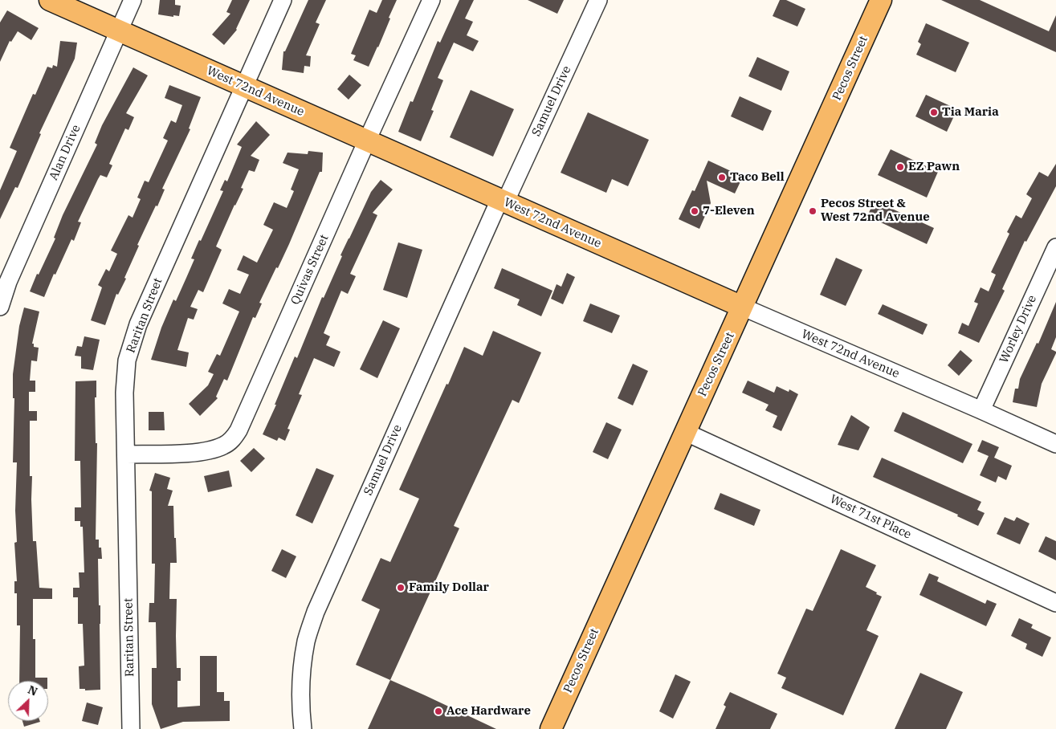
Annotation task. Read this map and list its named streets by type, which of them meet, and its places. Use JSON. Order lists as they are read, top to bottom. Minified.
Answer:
{"streets":{"main road":["Pecos Street","West 72nd Avenue"],"street":["Samuel Drive","Alan Drive","Quivas Street","Raritan Street","Worley Drive","West 71st Place"]},"crossings":[["Pecos Street","West 72nd Avenue"],["Pecos Street","West 71st Place"],["West 72nd Avenue","Samuel Drive"],["West 72nd Avenue","Alan Drive"],["West 72nd Avenue","Quivas Street"],["West 72nd Avenue","Raritan Street"],["West 72nd Avenue","Worley Drive"],["Quivas Street","Raritan Street"]],"places":["Tia Maria","EZ Pawn","Taco Bell","7-Eleven","Pecos Street & West 72nd Avenue","Family Dollar","Ace Hardware"],"north":"top right"}
